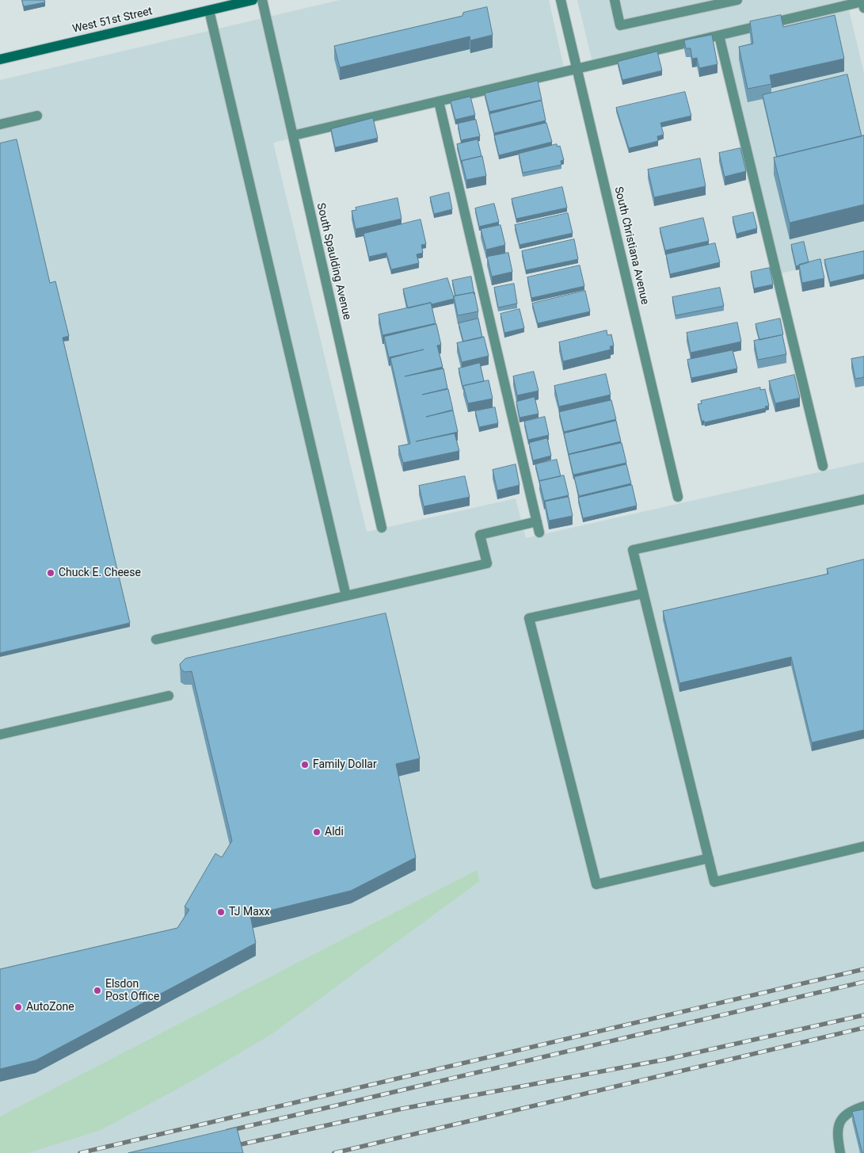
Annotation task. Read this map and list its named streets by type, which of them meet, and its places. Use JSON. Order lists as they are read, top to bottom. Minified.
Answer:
{"streets":{"street":["West 51st Street","South Christiana Avenue","South Spaulding Avenue"]},"places":["Chuck E. Cheese","Family Dollar","Aldi","TJ Maxx","Elsdon Post Office","AutoZone"]}
